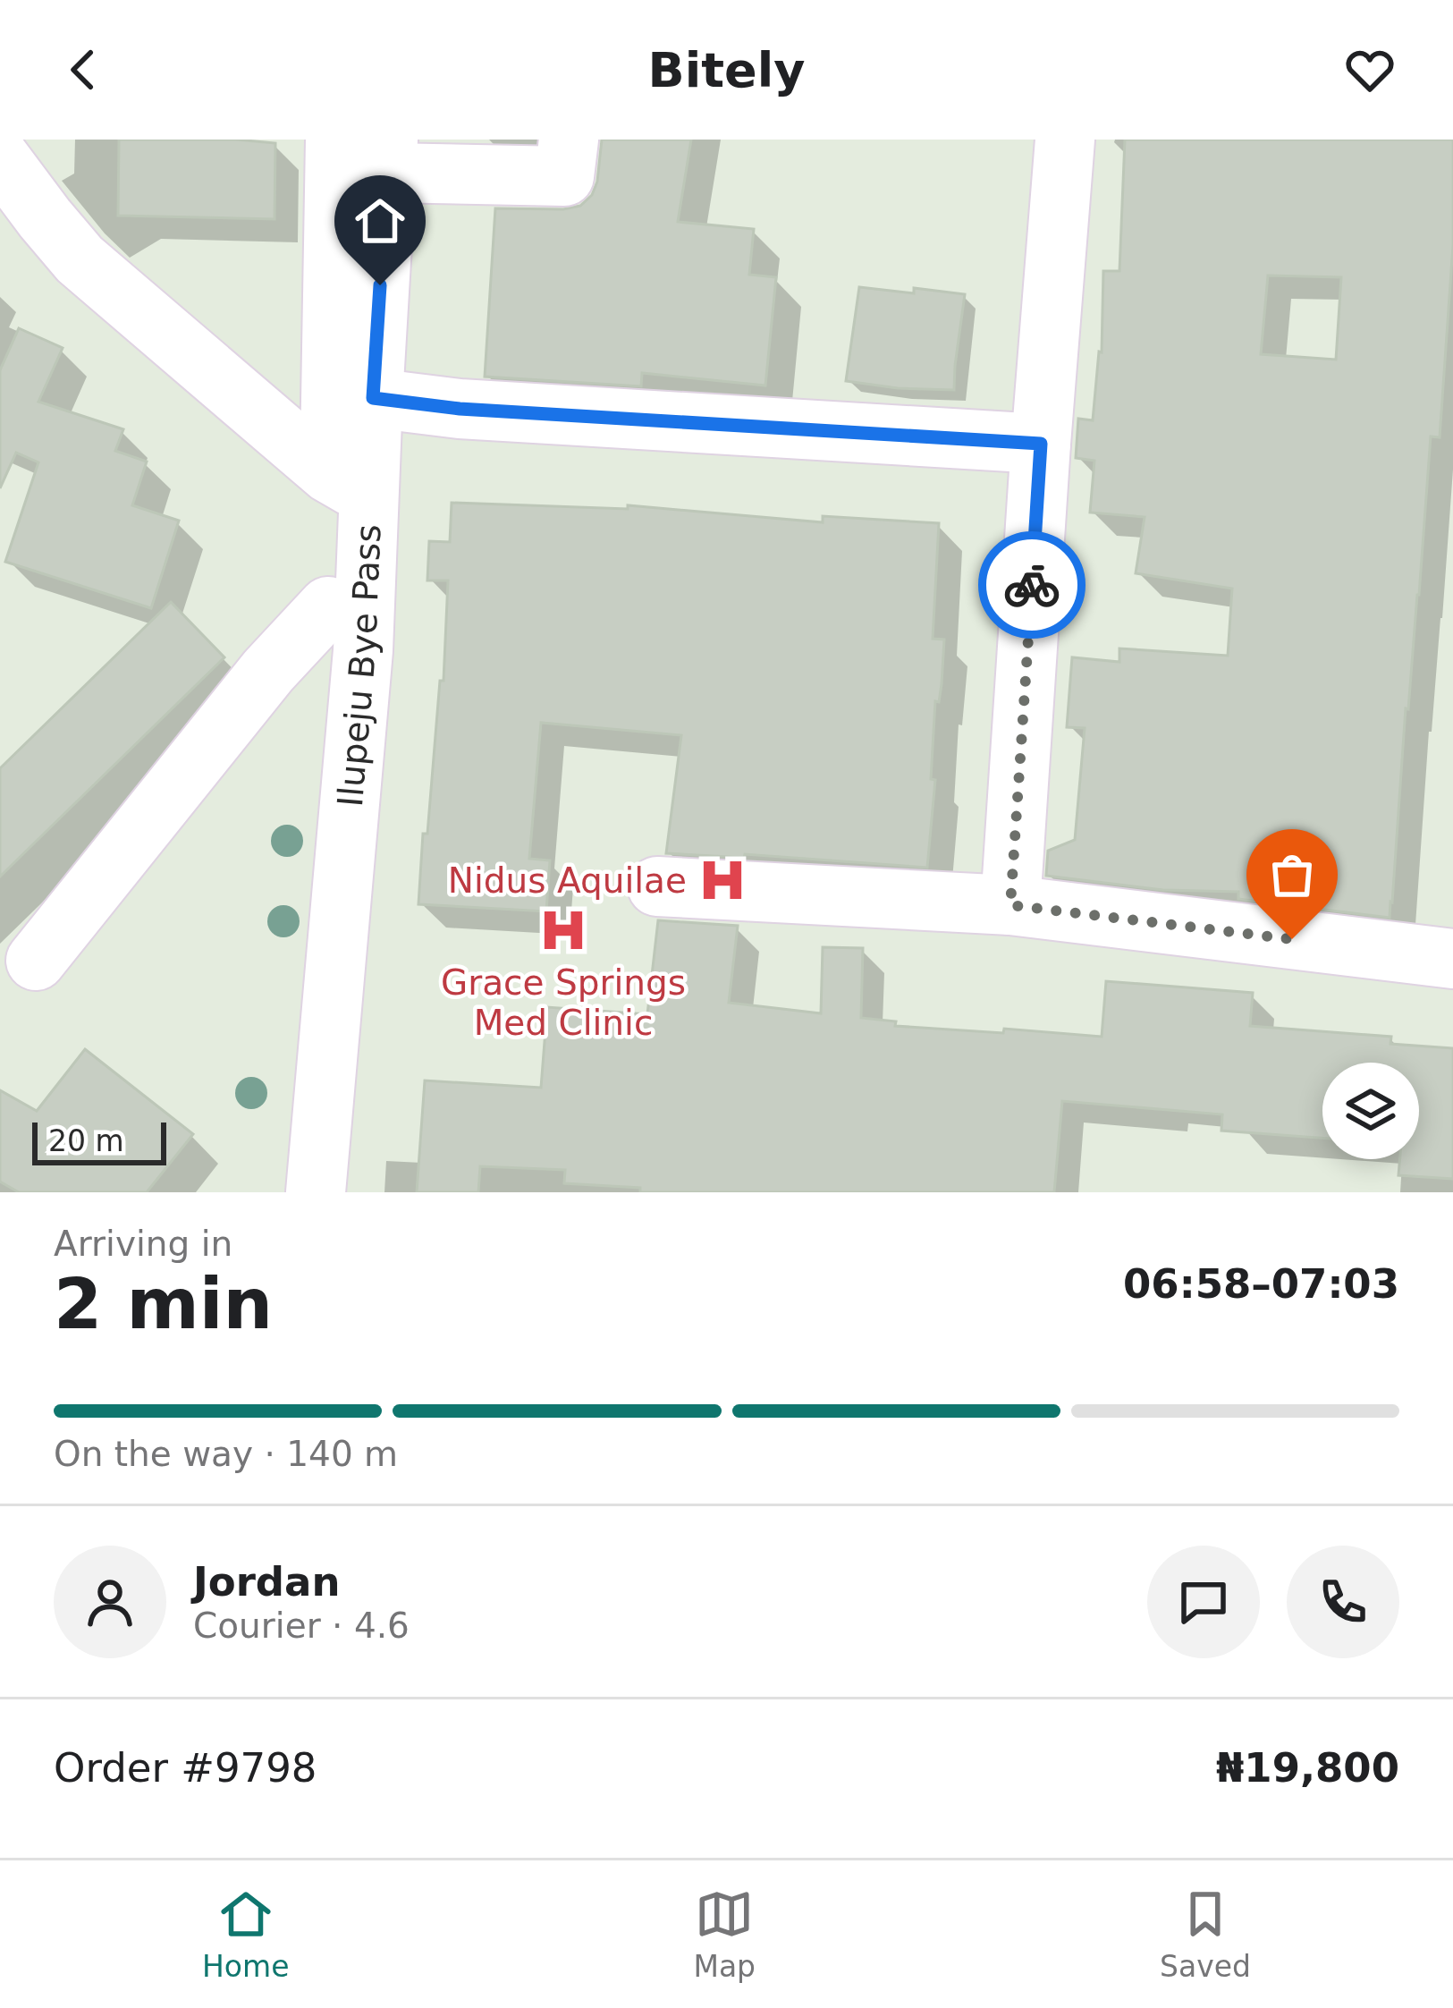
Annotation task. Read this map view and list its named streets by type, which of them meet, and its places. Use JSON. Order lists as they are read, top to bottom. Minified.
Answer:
{"streets":{"street":["Ilupeju Bye Pass"]},"places":{"hospital":["Nidus Aquilae","Grace Springs Med Clinic"]},"scale_bar":"20 m","page":{"header":"Bitely","scale":"20 m","heading":["2 min","Arriving in","06:58–07:03"],"panel":["Jordan","Courier · 4.6","Order #9798","₦19,800"],"bar":"On the way · 140 m","tabs":["Home","Map","Saved"]}}
